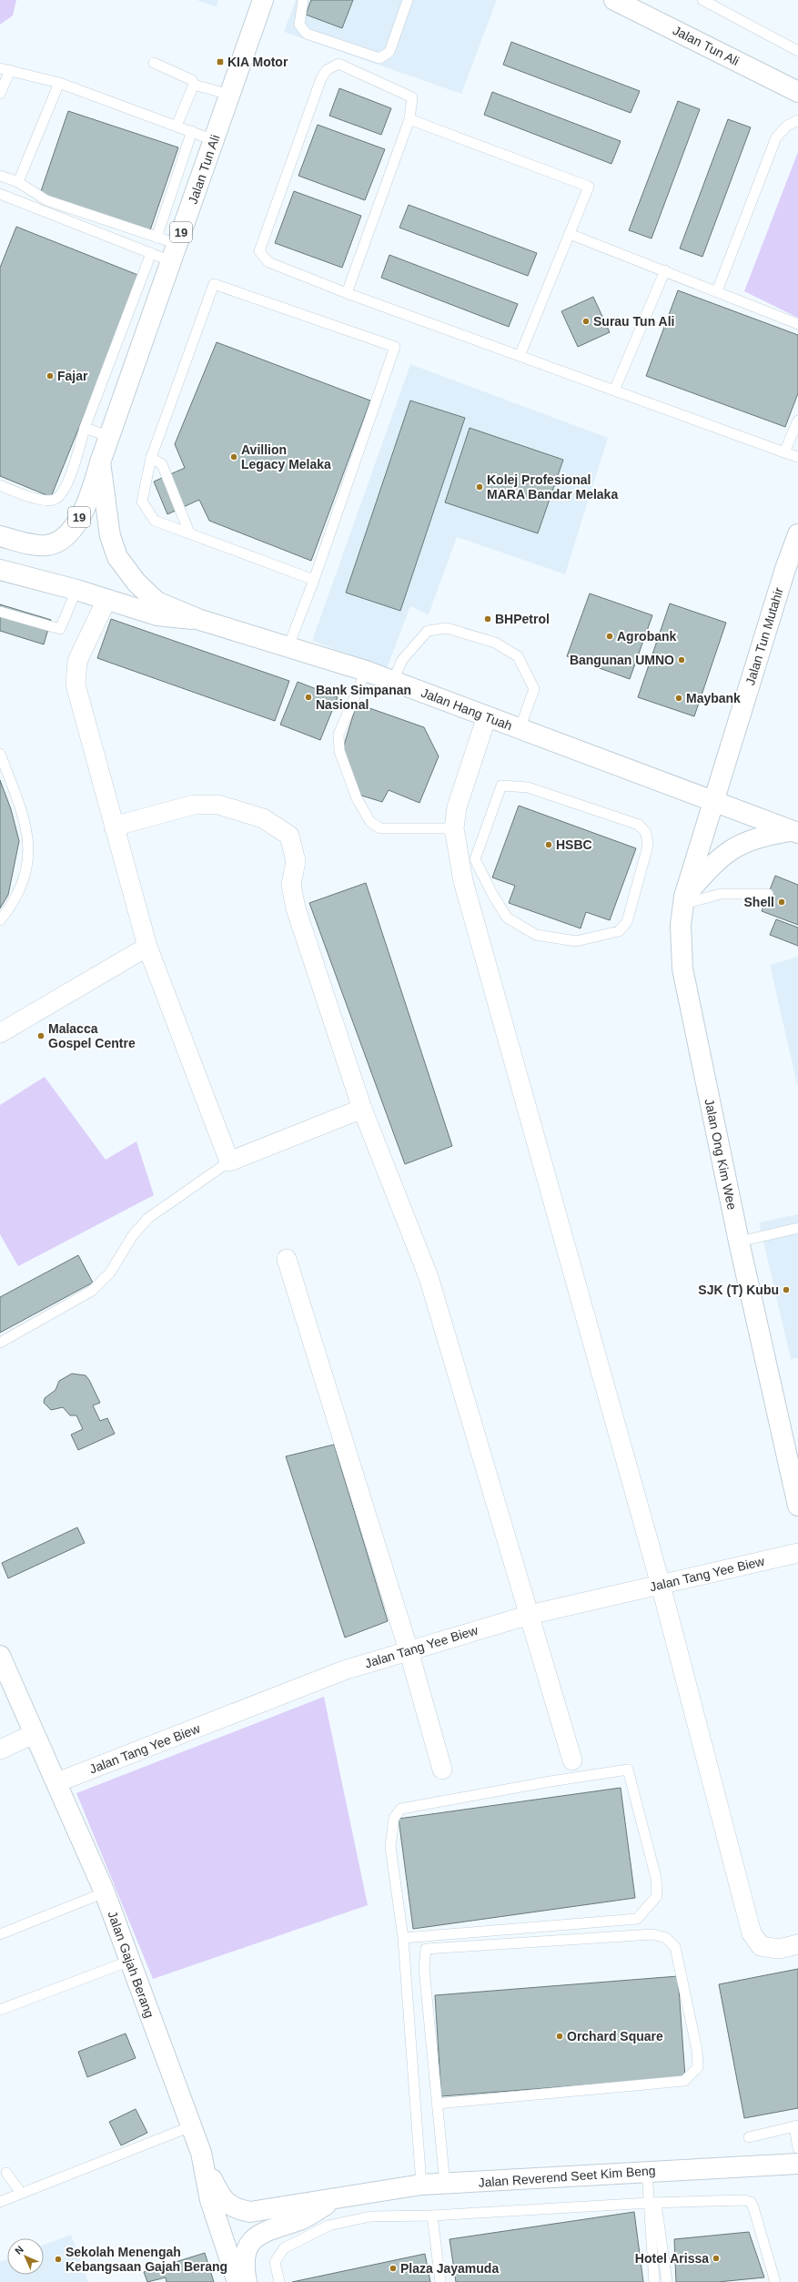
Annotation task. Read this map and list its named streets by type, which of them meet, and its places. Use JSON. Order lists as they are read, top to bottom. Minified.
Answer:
{"streets":{"main road":["Jalan Tun Ali","19","Jalan Tun Mutahir","Jalan Hang Tuah","Jalan Ong Kim Wee","Jalan Gajah Berang","Jalan Reverend Seet Kim Beng"],"street":["Jalan Tang Yee Biew"]},"crossings":[["Jalan Tun Ali","19"],["Jalan Tun Ali","Jalan Hang Tuah"],["19","Jalan Hang Tuah"],["Jalan Tun Mutahir","Jalan Hang Tuah"],["Jalan Tun Mutahir","Jalan Ong Kim Wee"],["Jalan Hang Tuah","Jalan Ong Kim Wee"],["Jalan Tang Yee Biew","Jalan Gajah Berang"],["Jalan Gajah Berang","Jalan Reverend Seet Kim Beng"]],"places":{"transit":["KIA Motor"],"other":["Surau Tun Ali","Fajar","Avillion Legacy Melaka","Kolej Profesional MARA Bandar Melaka","BHPetrol","Agrobank","Bangunan UMNO","Bank Simpanan Nasional","Maybank","HSBC","Shell","Malacca Gospel Centre","SJK (T) Kubu","Orchard Square","Hotel Arissa","Sekolah Menengah Kebangsaan Gajah Berang","Plaza Jayamuda"]},"north":"top left"}
